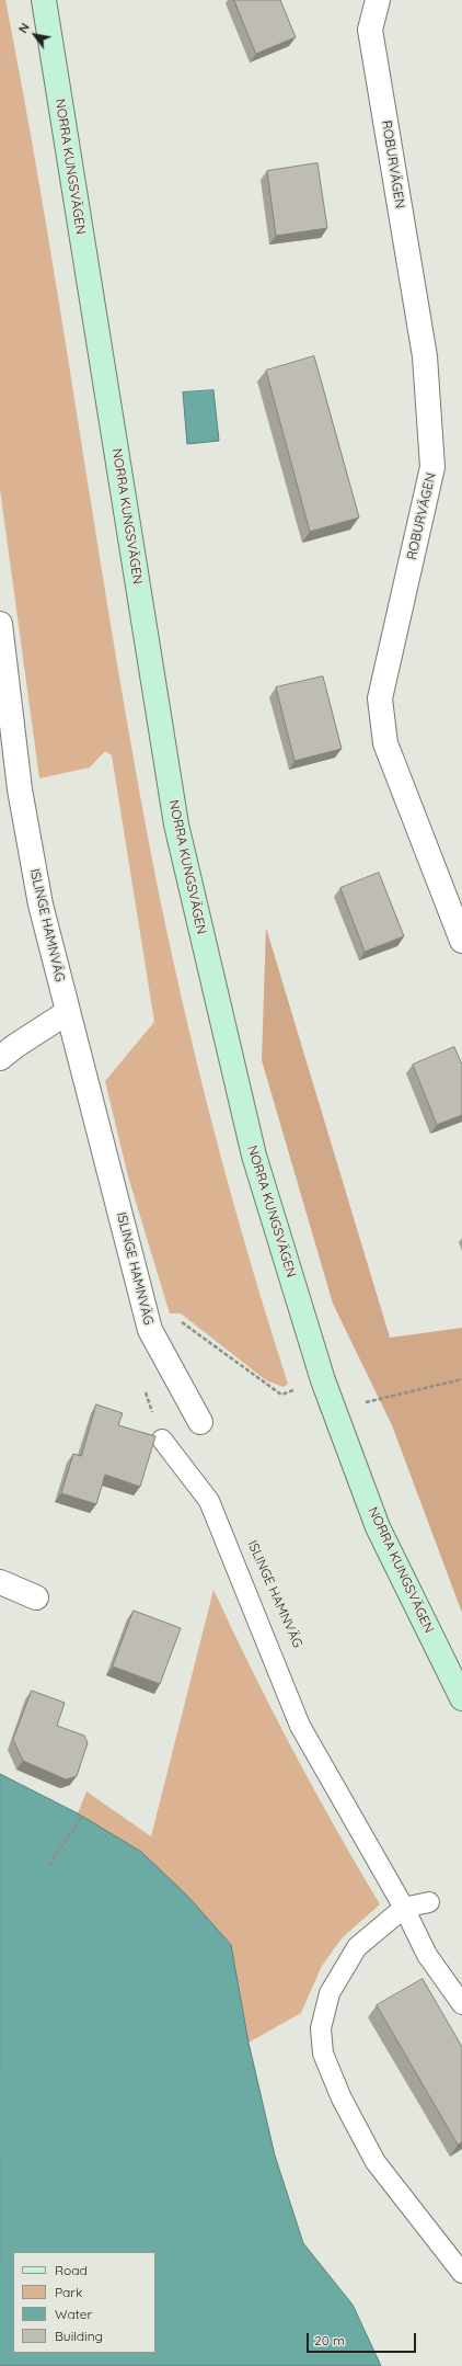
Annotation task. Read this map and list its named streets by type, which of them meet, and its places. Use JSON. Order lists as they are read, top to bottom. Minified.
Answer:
{"streets":{"main road":["NORRA KUNGSVÄGEN"],"street":["ROBURVÄGEN","ISLINGE HAMNVÄG"]},"legend":["Road","Park","Water","Building"],"scale_bar":"20 m","north":"top left"}
